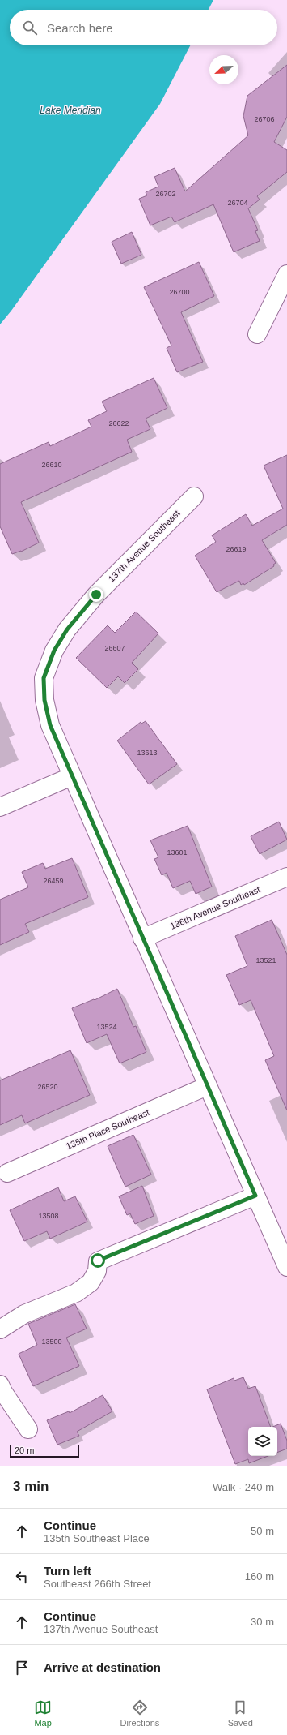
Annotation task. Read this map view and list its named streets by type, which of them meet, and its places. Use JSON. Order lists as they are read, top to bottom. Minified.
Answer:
{"streets":{"street":["137th Avenue Southeast","136th Avenue Southeast","135th Place Southeast"]},"water":["Lake Meridian"],"house_numbers":["26706","26702","26704","26700","26622","26610","26619","26607","13613","13601","26459","13521","13524","26520","13508","13500"],"scale_bar":"20 m","north":"bottom left","page":{"search":"Search here","scale":"20 m","heading":["3 min","Walk · 240 m"],"list":[["Continue","135th Southeast Place","50 m"],["Turn left","Southeast 266th Street","160 m"],["Continue","137th Avenue Southeast","30 m"],"Arrive at destination"],"nav":["Map","Directions","Saved"]}}
